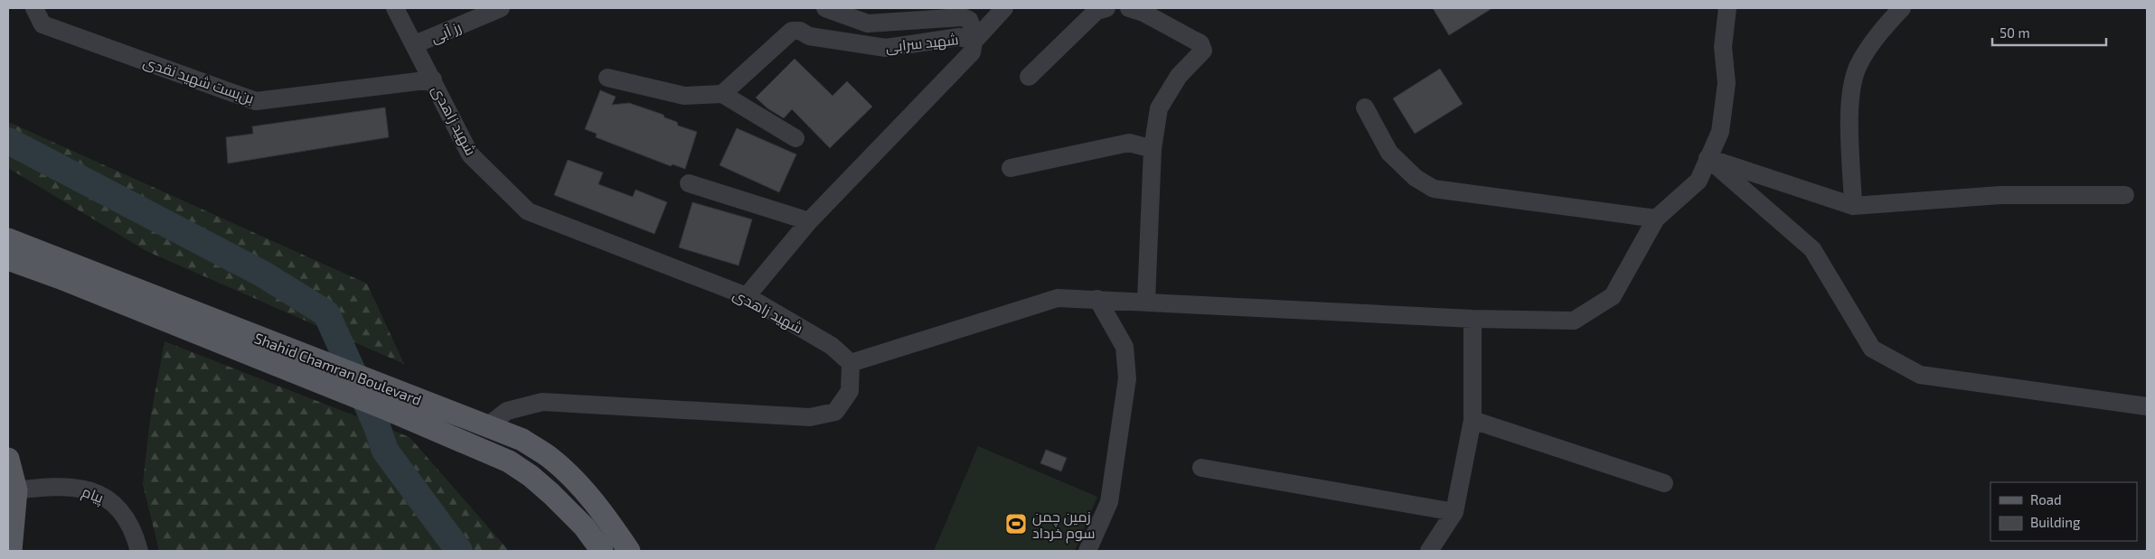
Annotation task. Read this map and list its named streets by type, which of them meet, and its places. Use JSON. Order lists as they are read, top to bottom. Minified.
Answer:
{"streets":{"main road":["Shahid Chamran Boulevard"],"street":["رز آبی","شهید سرابی","بن‌بست شهید نقدی","شهید زاهدی","پیام"]},"crossings":[["رز آبی","شهید زاهدی"],["شهید سرابی","شهید زاهدی"],["بن‌بست شهید نقدی","شهید زاهدی"]],"places":{"sports":["زمین چمن سوم خرداد"]},"legend":["Road","Building"],"scale_bar":"50 m"}
